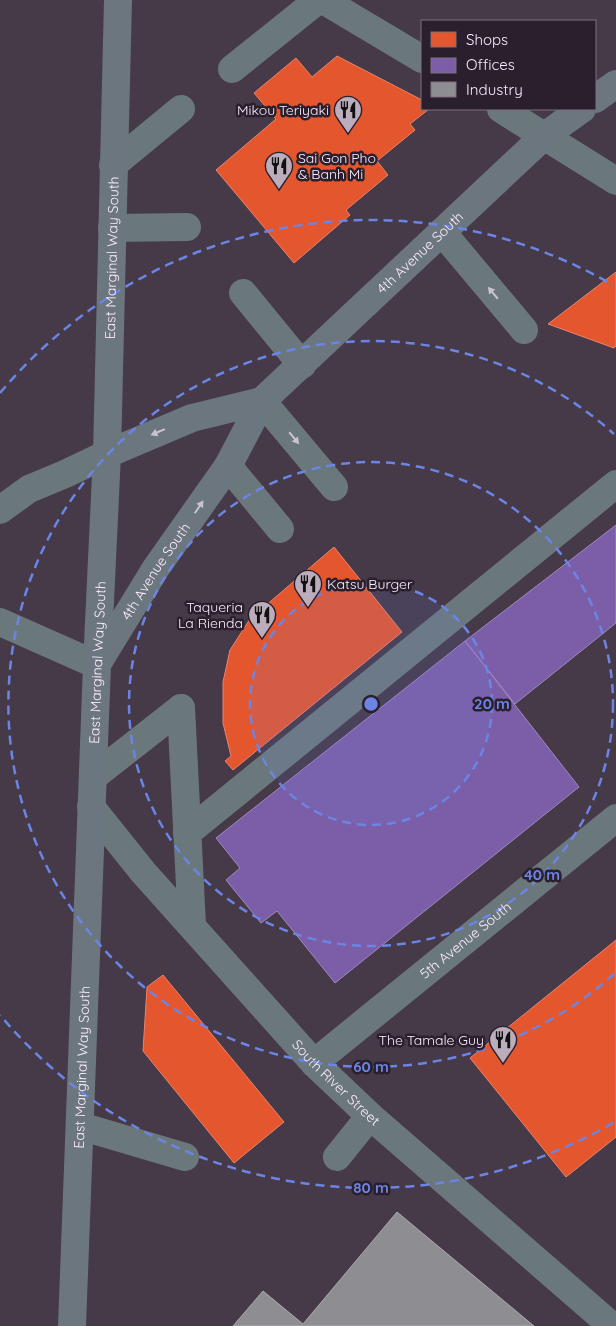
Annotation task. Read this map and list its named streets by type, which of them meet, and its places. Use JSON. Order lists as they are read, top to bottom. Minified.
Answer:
{"streets":{"main road":["4th Avenue South","East Marginal Way South"],"street":["5th Avenue South","South River Street"]},"crossings":[["4th Avenue South","East Marginal Way South"],["East Marginal Way South","South River Street"],["5th Avenue South","South River Street"]],"places":{"restaurant":["Mikou Teriyaki","Sai Gon Pho & Banh Mi","Katsu Burger","Taqueria La Rienda","The Tamale Guy"]},"legend":["Shops","Offices","Industry"],"rings":["20 m","40 m","60 m","80 m"]}
